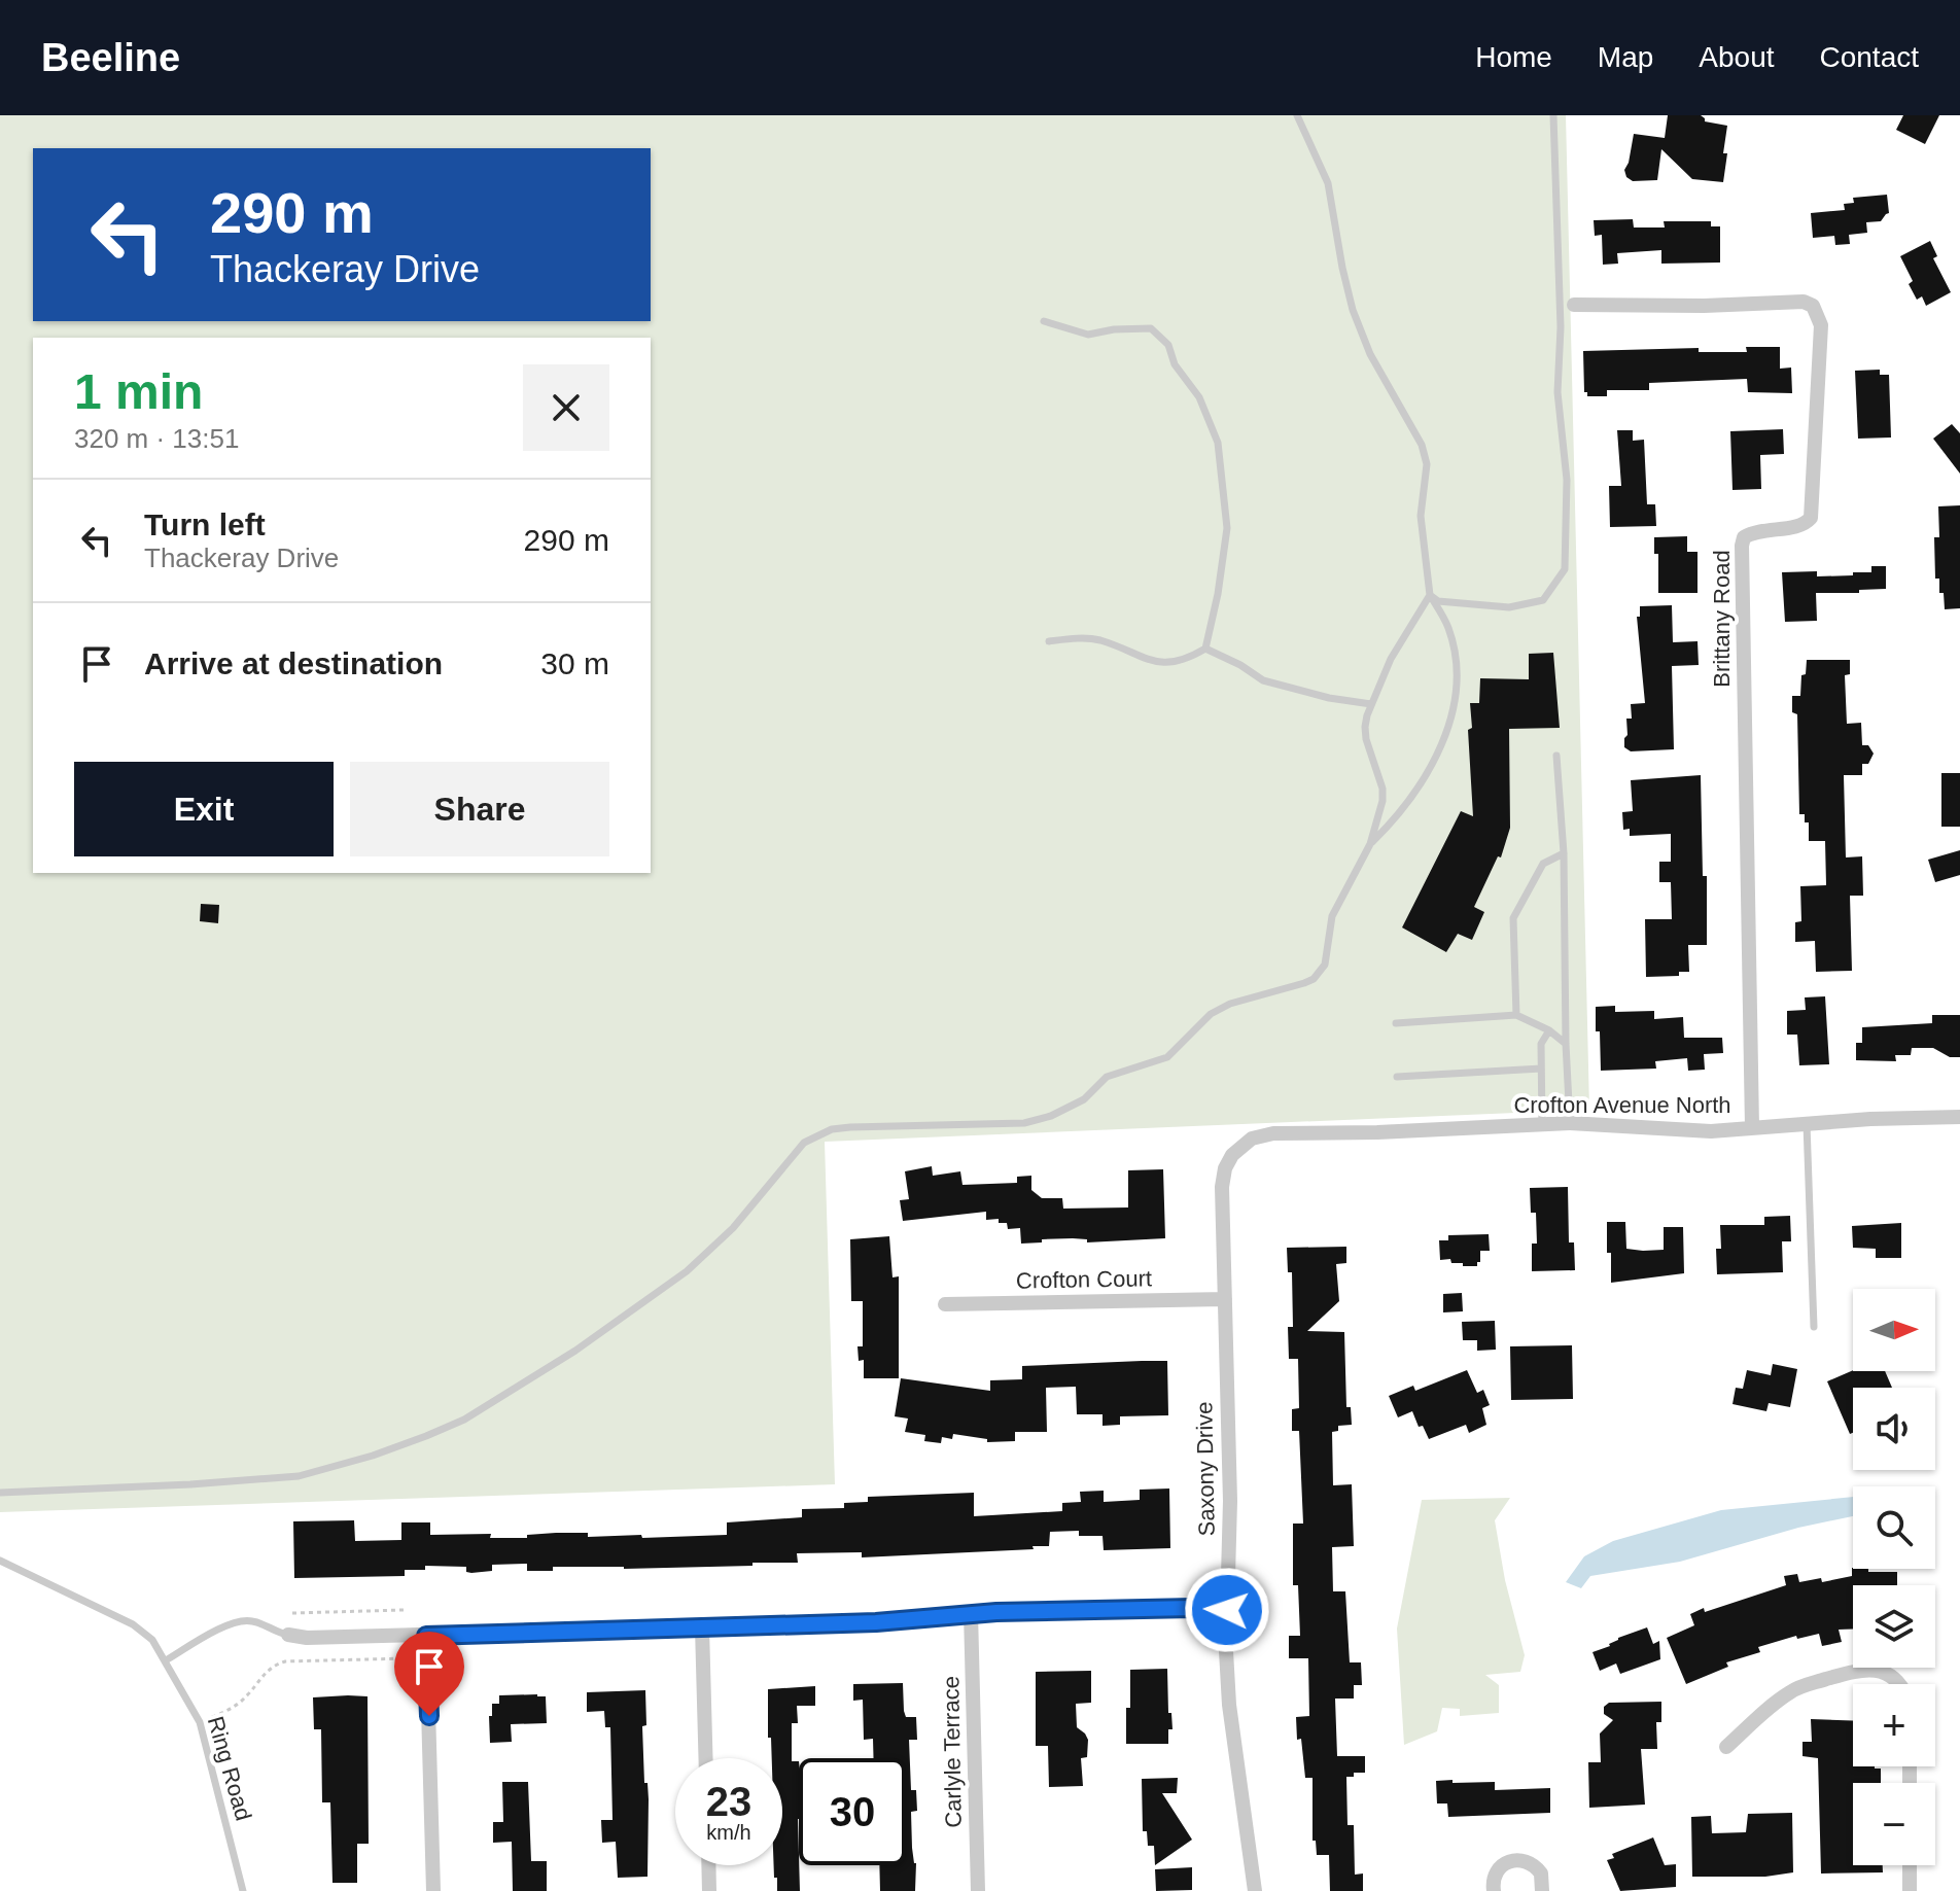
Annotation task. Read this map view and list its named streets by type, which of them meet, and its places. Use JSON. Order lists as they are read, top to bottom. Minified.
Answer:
{"streets":{"street":["Brittany Road","Crofton Avenue North","Crofton Court","Saxony Drive","Carlyle Terrace"],"lane":["Ring Road"]},"crossings":[["Brittany Road","Crofton Avenue North"],["Crofton Avenue North","Saxony Drive"],["Crofton Court","Saxony Drive"]],"north":"right","page":{"header":"Beeline","nav":["Home","Map","About","Contact"],"turn":["290 m","Thackeray Drive"],"heading":["1 min","320 m · 13:51"],"list":[{"name":"Turn left","note":"Thackeray Drive","value":"290 m"},{"name":"Arrive at destination","value":"30 m"}],"buttons":["Exit","Share"],"map_buttons":["+","−"],"speed":"23 km/h","limit":"30"}}
